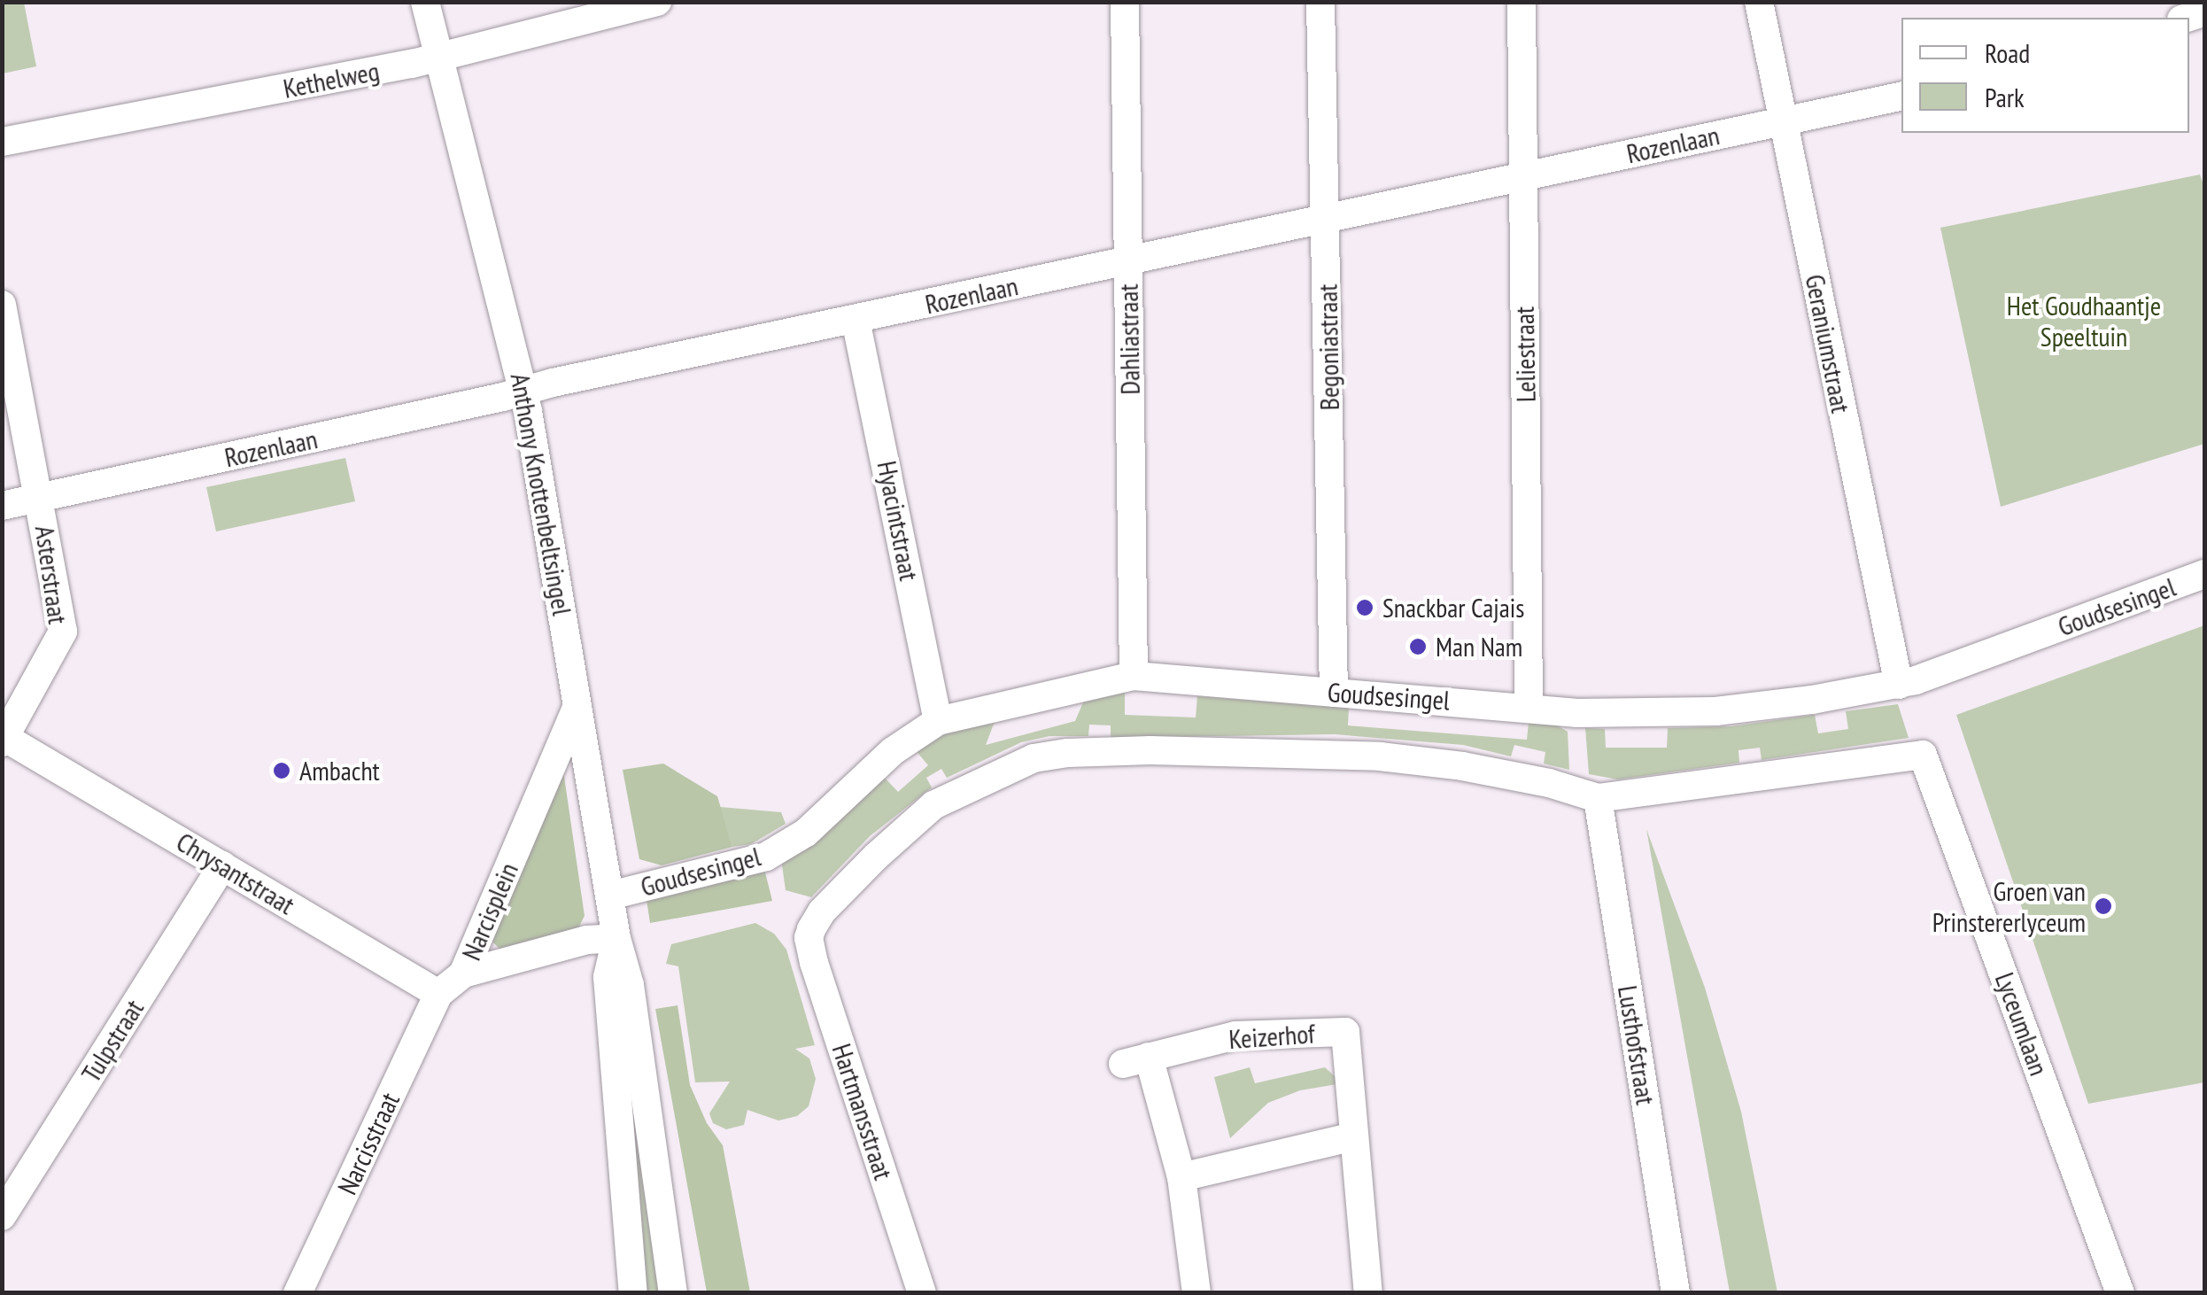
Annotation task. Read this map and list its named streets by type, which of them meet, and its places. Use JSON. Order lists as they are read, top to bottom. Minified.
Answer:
{"streets":{"street":["Kethelweg","Rozenlaan","Dahliastraat","Geraniumstraat","Begoniastraat","Leliestraat","Anthony Knottenbeltsingel","Hyacintstraat","Asterstraat","Goudsesingel","Chrysantstraat","Narcisplein","Lyceumlaan","Keizerhof","Tulpstraat","Lusthofstraat","Hartmansstraat","Narcisstraat"]},"crossings":[["Kethelweg","Anthony Knottenbeltsingel"],["Rozenlaan","Dahliastraat"],["Rozenlaan","Geraniumstraat"],["Rozenlaan","Begoniastraat"],["Rozenlaan","Leliestraat"],["Rozenlaan","Anthony Knottenbeltsingel"],["Rozenlaan","Hyacintstraat"],["Rozenlaan","Asterstraat"],["Dahliastraat","Goudsesingel"],["Geraniumstraat","Goudsesingel"],["Begoniastraat","Goudsesingel"],["Leliestraat","Goudsesingel"],["Anthony Knottenbeltsingel","Goudsesingel"],["Anthony Knottenbeltsingel","Narcisplein"],["Hyacintstraat","Goudsesingel"],["Asterstraat","Chrysantstraat"],["Chrysantstraat","Tulpstraat"],["Chrysantstraat","Narcisstraat"],["Lyceumlaan","Lusthofstraat"],["Lyceumlaan","Hartmansstraat"],["Lusthofstraat","Hartmansstraat"]],"parks":["Het Goudhaantje Speeltuin"],"places":["Snackbar Cajais","Man Nam","Ambacht","Groen van Prinstererlyceum"],"legend":["Road","Park"]}
